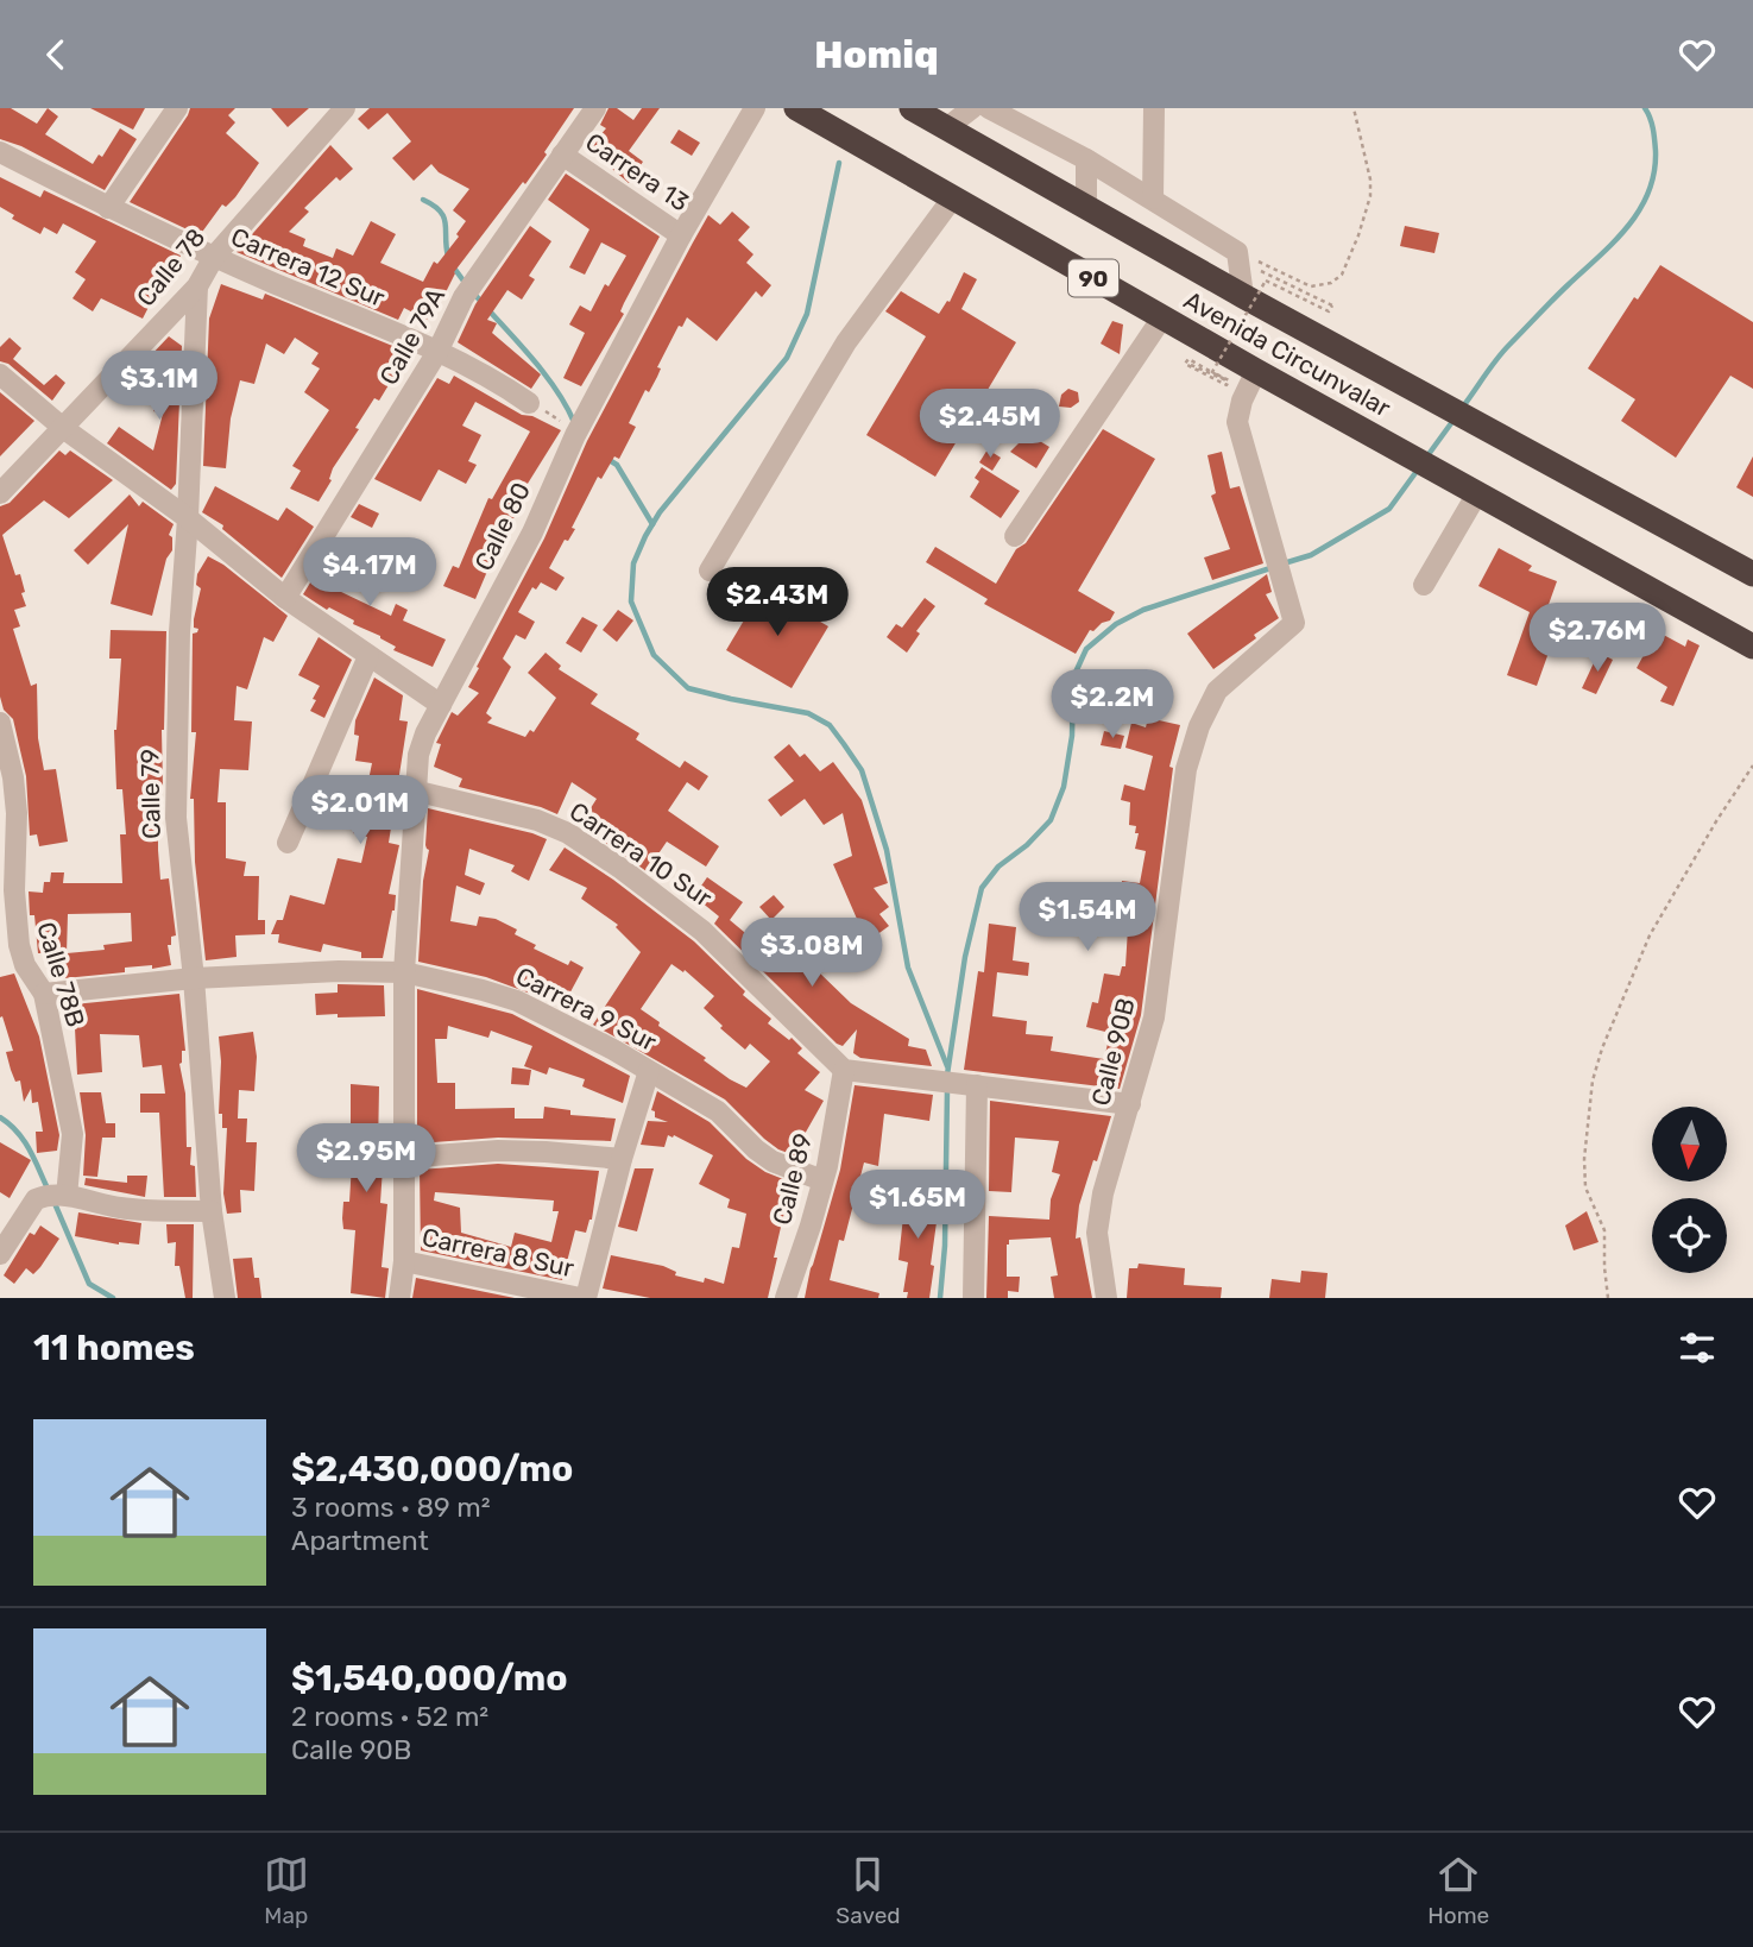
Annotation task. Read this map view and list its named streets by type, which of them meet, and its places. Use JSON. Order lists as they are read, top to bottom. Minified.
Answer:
{"streets":{"highway":["90","Avenida Circunvalar"],"street":["Carrera 13","Calle 78","Carrera 12 Sur","Calle 79A","Calle 80","Calle 79","Carrera 10 Sur","Calle 78B","Carrera 9 Sur","Calle 90B","Calle 89","Carrera 8 Sur"]},"crossings":[["Carrera 13","Calle 79A"],["Carrera 13","Calle 80"],["Calle 78","Carrera 12 Sur"],["Calle 78","Calle 79"],["Carrera 12 Sur","Calle 79A"],["Avenida Circunvalar","Calle 90B"],["Calle 80","Carrera 10 Sur"],["Calle 80","Carrera 9 Sur"],["Calle 80","Carrera 8 Sur"],["Calle 79","Carrera 9 Sur"],["Carrera 10 Sur","Calle 89"],["Calle 78B","Carrera 9 Sur"],["Carrera 9 Sur","Calle 89"]],"north":"bottom","page":{"header":"Homiq","price":["$3.1M","$2.45M","$4.17M","$2.43M","$2.76M","$2.2M","$2.01M","$1.54M","$3.08M","$2.95M","$1.65M"],"heading":"11 homes","list":[{"name":"$2,430,000/mo","note":"3 rooms · 89 m² · Apartment"},{"name":"$1,540,000/mo","note":"2 rooms · 52 m² · Calle 90B"}],"tabs":["Map","Saved","Home"]}}
